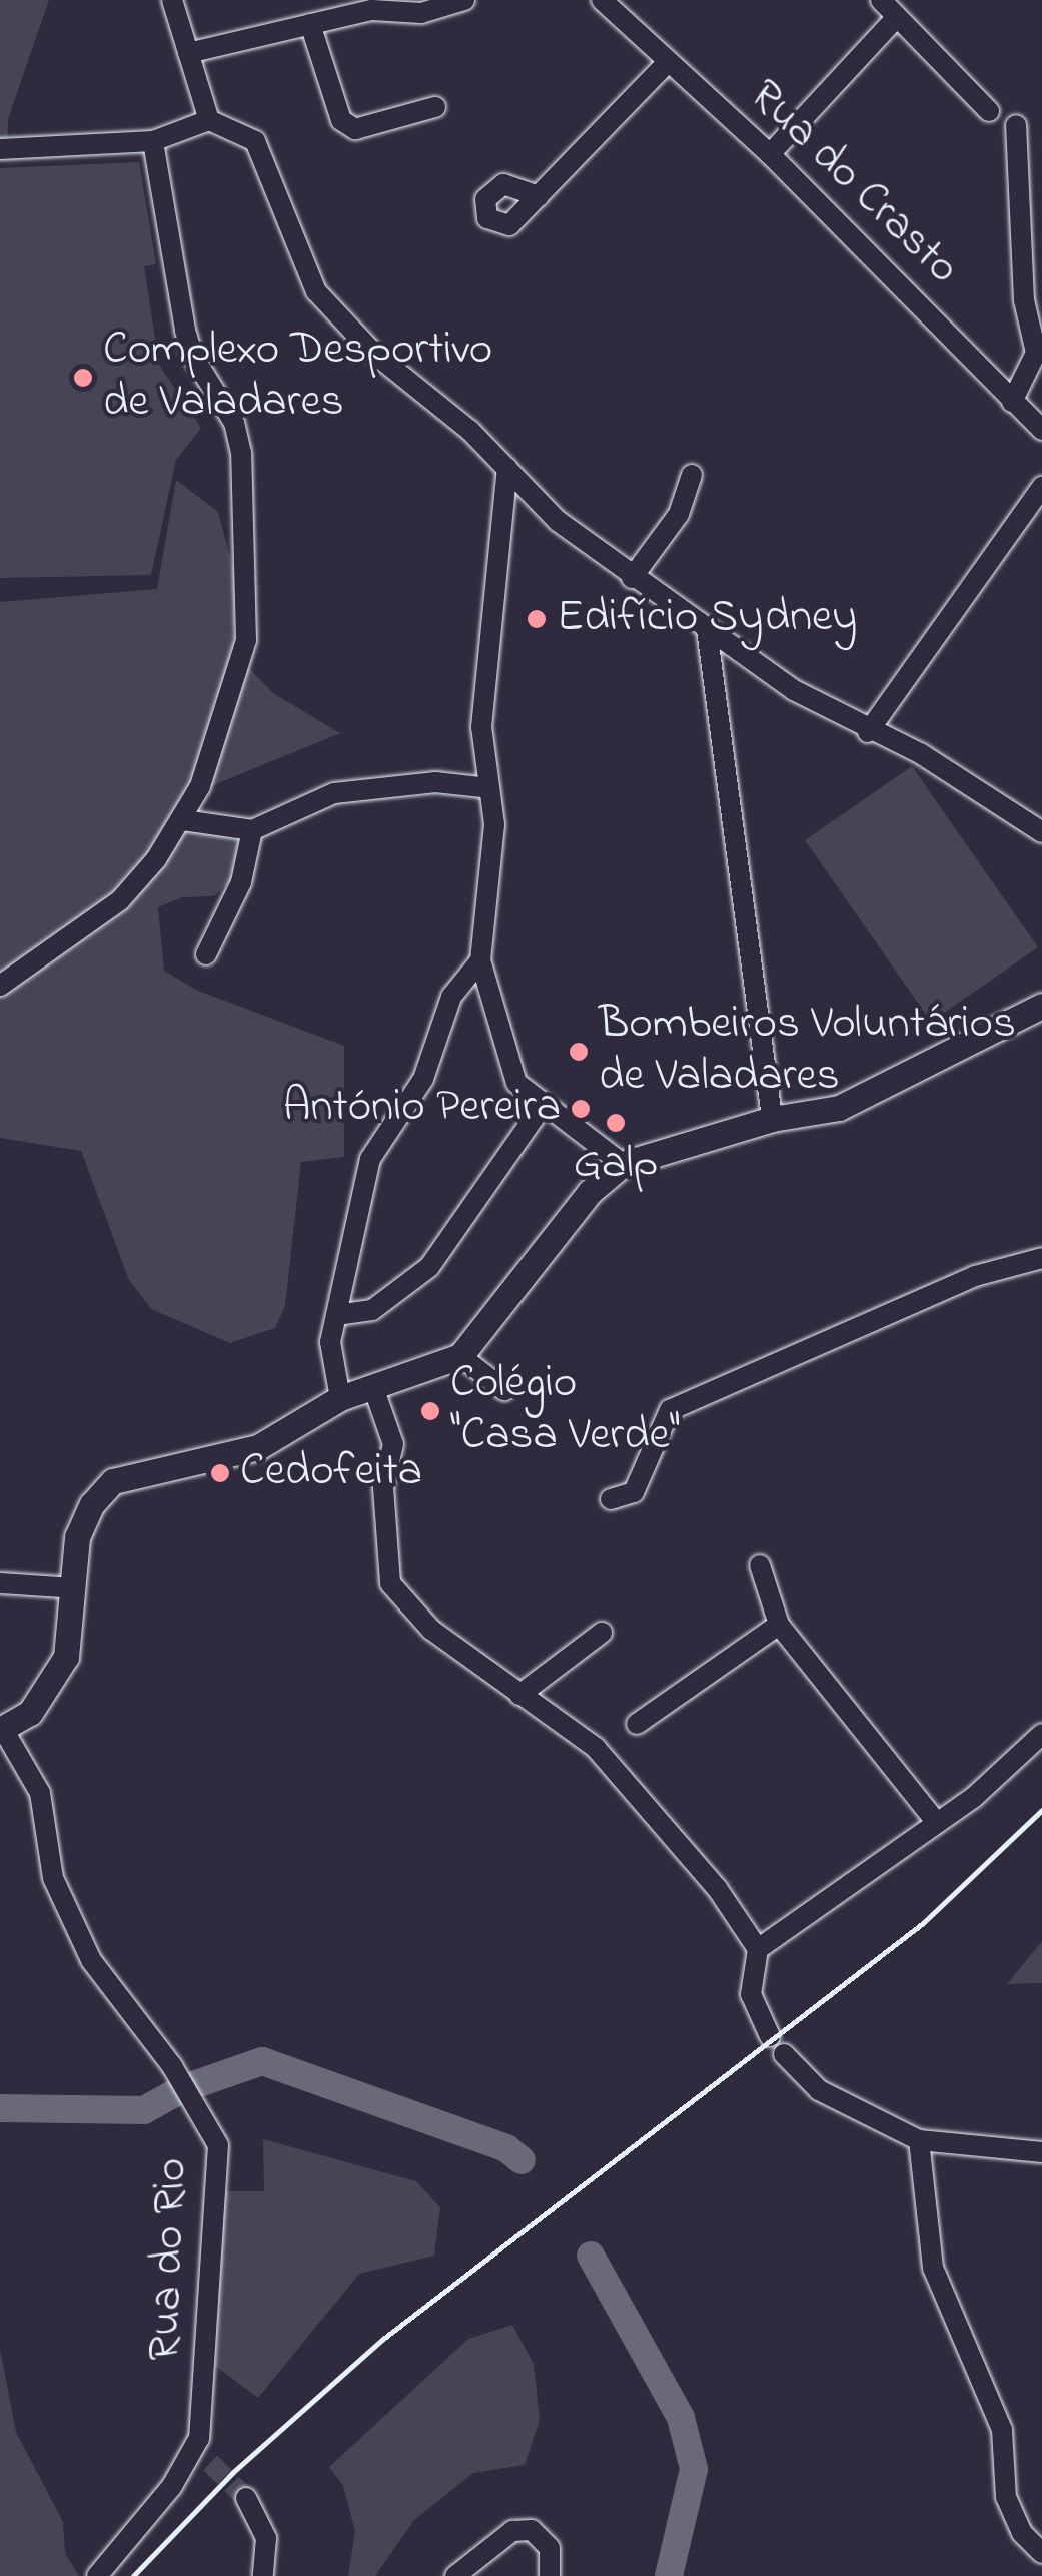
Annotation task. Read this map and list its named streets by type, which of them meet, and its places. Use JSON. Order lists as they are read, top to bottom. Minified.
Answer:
{"streets":{"street":["Rua do Crasto","Rua do Rio"]},"places":["Complexo Desportivo de Valadares","Edifício Sydney","Bombeiros Voluntários de Valadares","António Pereira","Galp","Colégio \"Casa Verde\"","Cedofeita"]}
